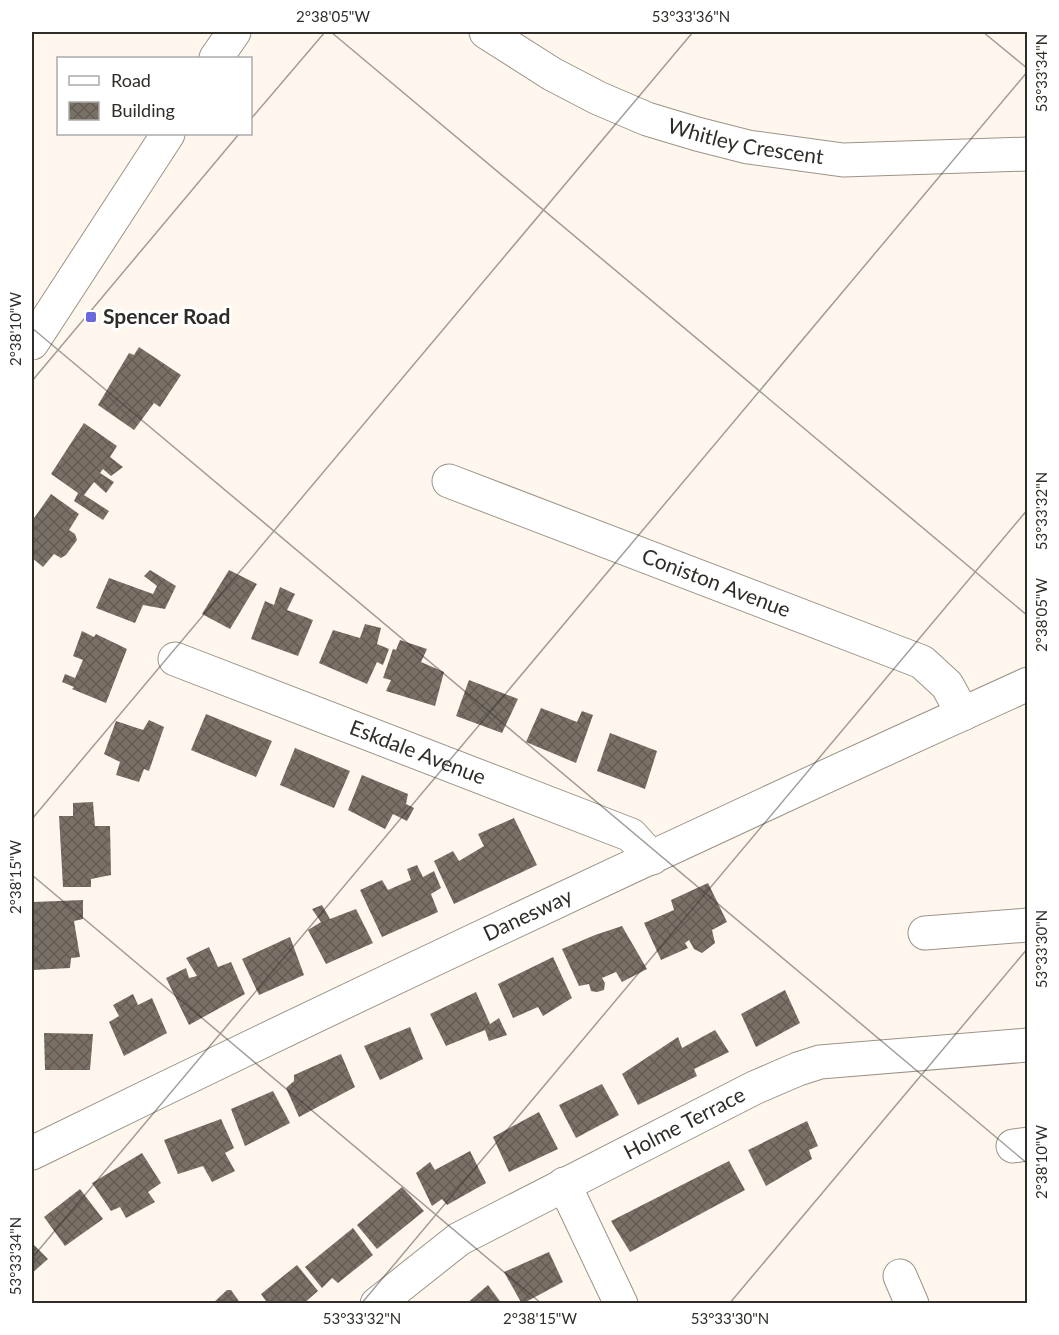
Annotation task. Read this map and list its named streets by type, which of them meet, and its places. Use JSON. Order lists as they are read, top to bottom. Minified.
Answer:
{"streets":{"street":["Whitley Crescent","Coniston Avenue","Eskdale Avenue","Danesway","Holme Terrace"]},"crossings":[["Coniston Avenue","Danesway"],["Eskdale Avenue","Danesway"]],"places":{"transit":["Spencer Road"]},"legend":["Road","Building"],"coordinates":["2°38'05\"W","53°33'36\"N","53°33'34\"N","2°38'10\"W","53°33'32\"N","2°38'15\"W","53°33'30\"N"]}
